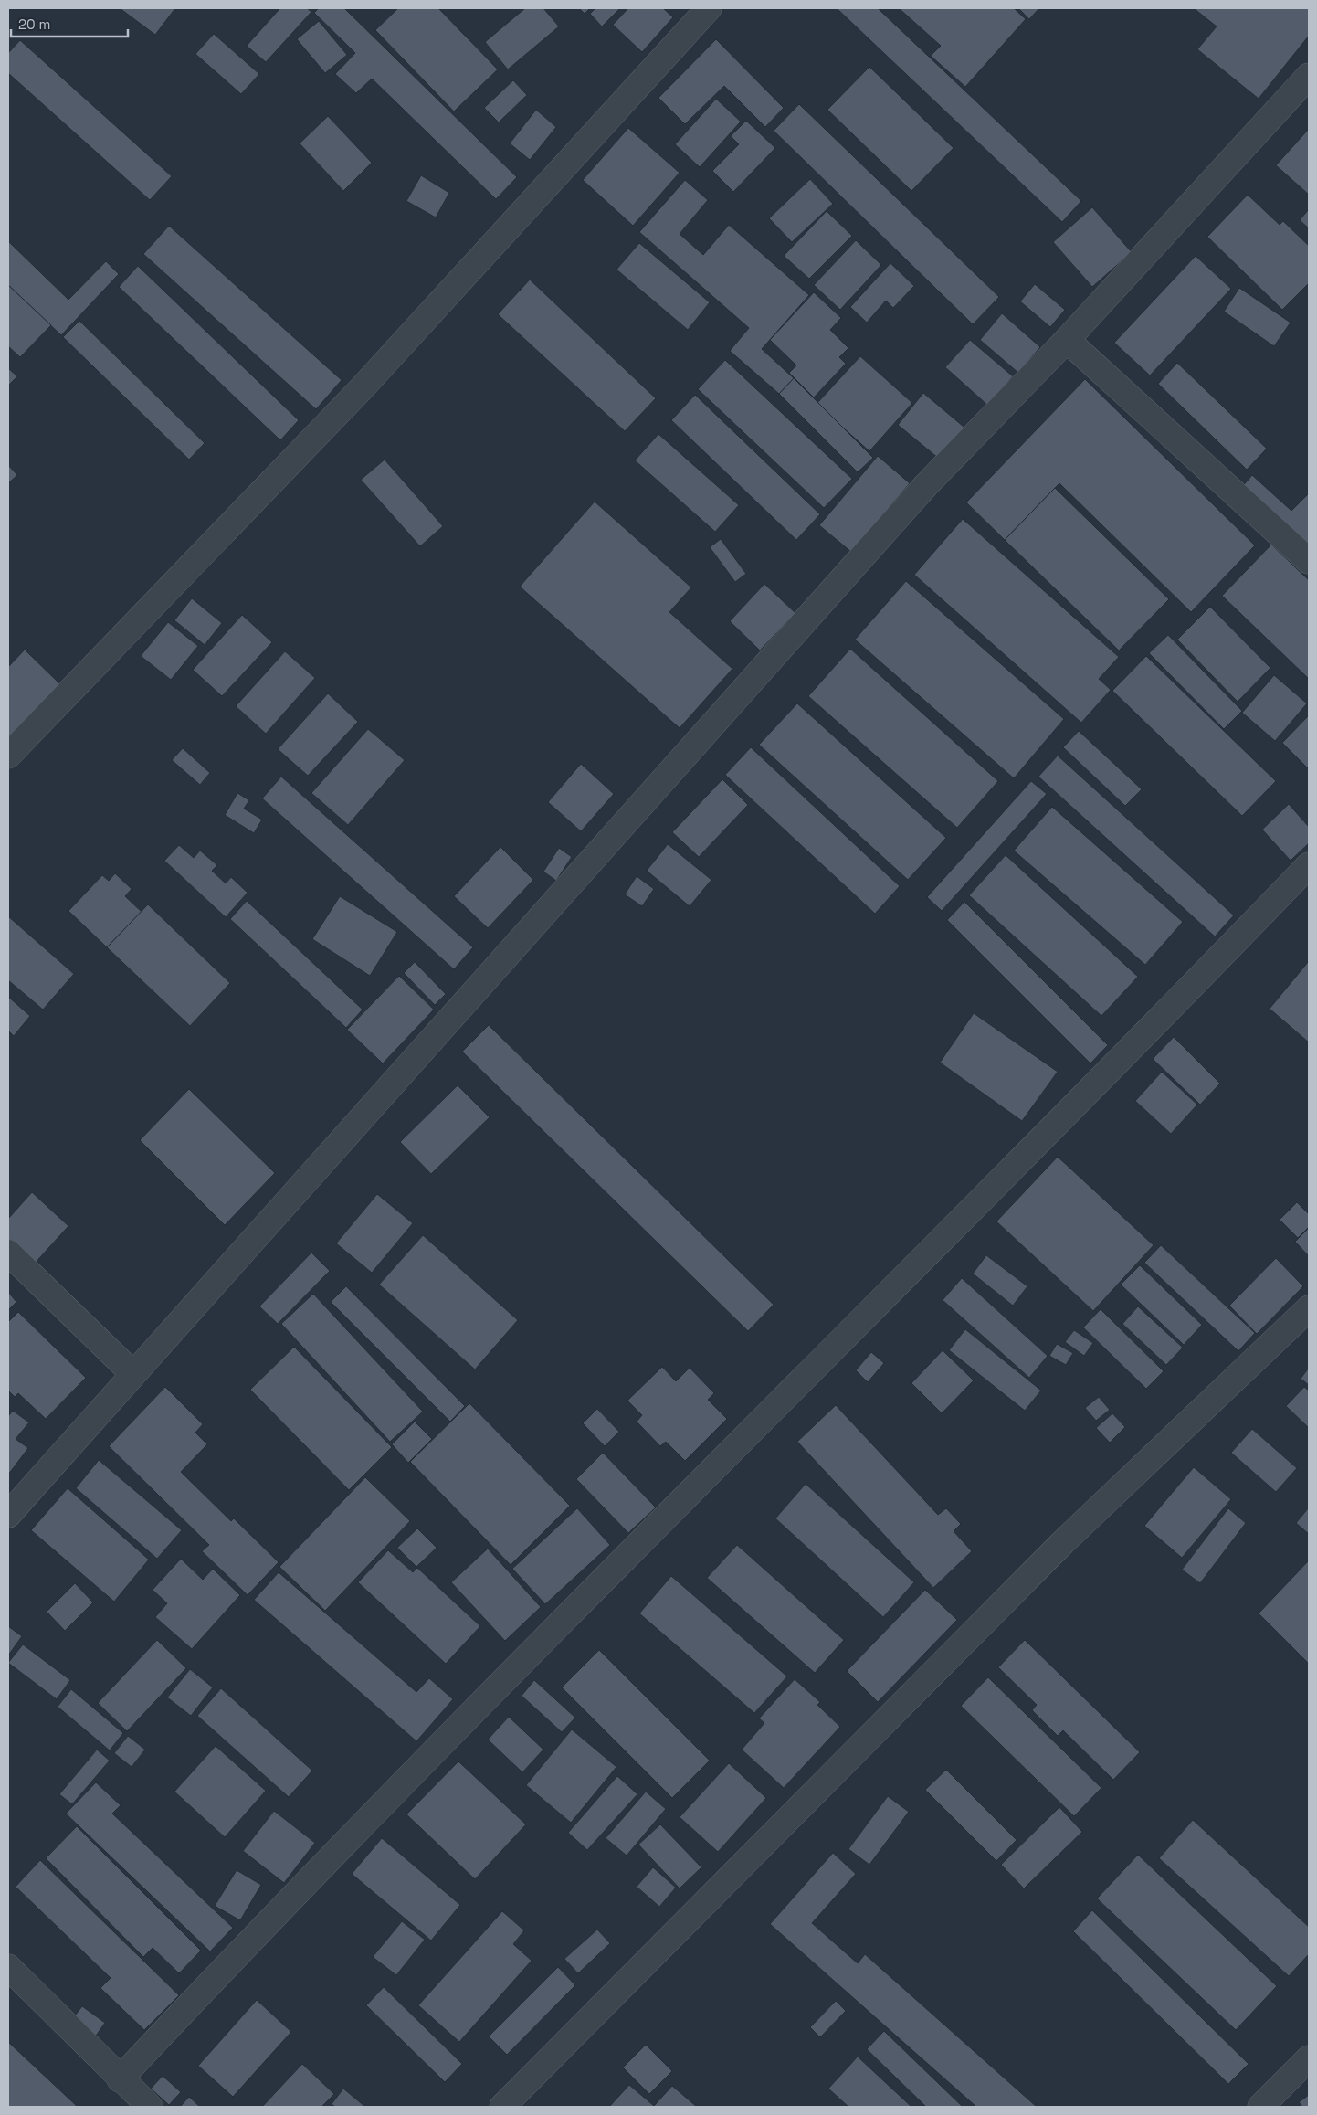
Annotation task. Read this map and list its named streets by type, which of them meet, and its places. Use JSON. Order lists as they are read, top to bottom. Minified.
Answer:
{"scale_bar":"20 m"}
